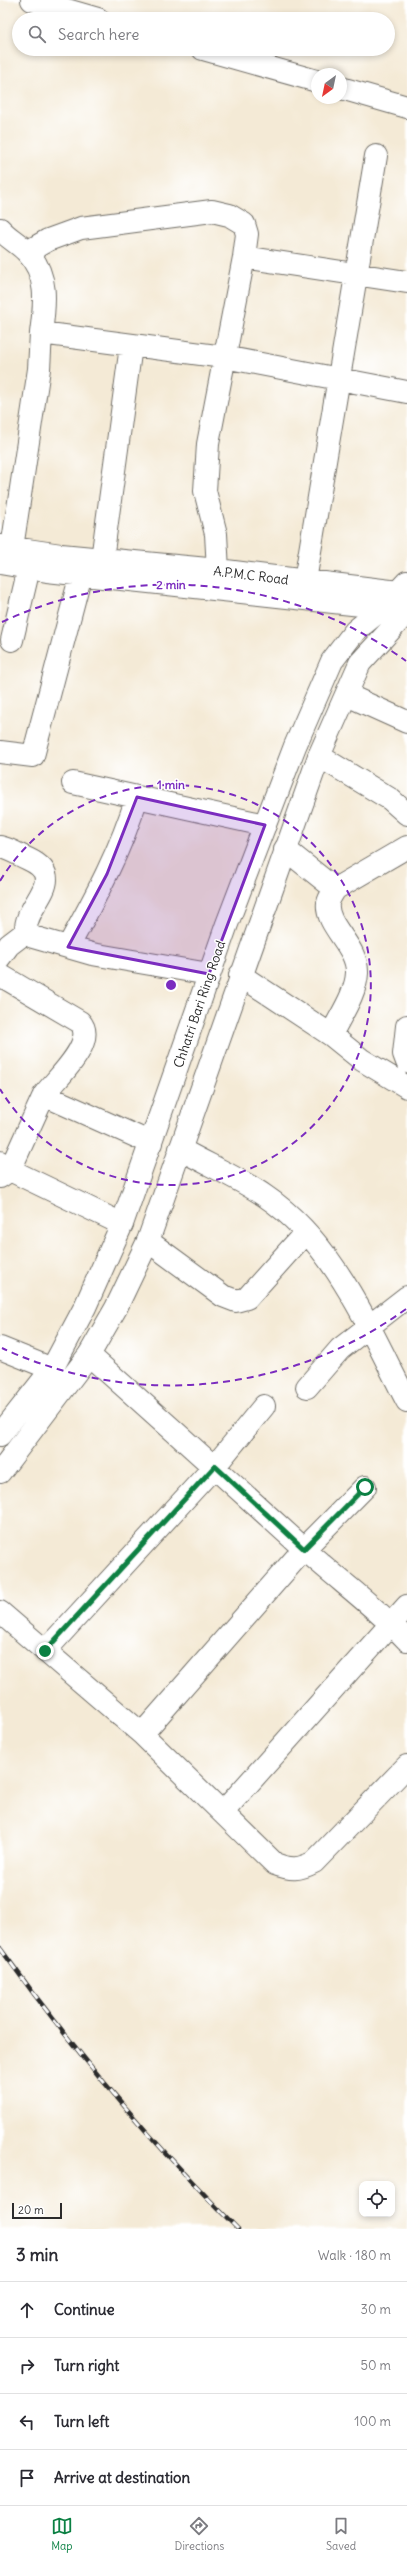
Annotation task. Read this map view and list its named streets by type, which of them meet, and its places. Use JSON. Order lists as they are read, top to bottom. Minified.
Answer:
{"streets":{"street":["A.P.M.C Road","Chhatri Bari Ring Road"]},"crossings":[["A.P.M.C Road","Chhatri Bari Ring Road"]],"scale_bar":"20 m","north":"bottom left","page":{"search":"Search here","scale":"20 m","heading":["3 min","Walk · 180 m"],"list":[["Continue","30 m"],["Turn right","50 m"],["Turn left","100 m"],"Arrive at destination"],"nav":["Map","Directions","Saved"]},"rings":["2 min","1 min"]}
